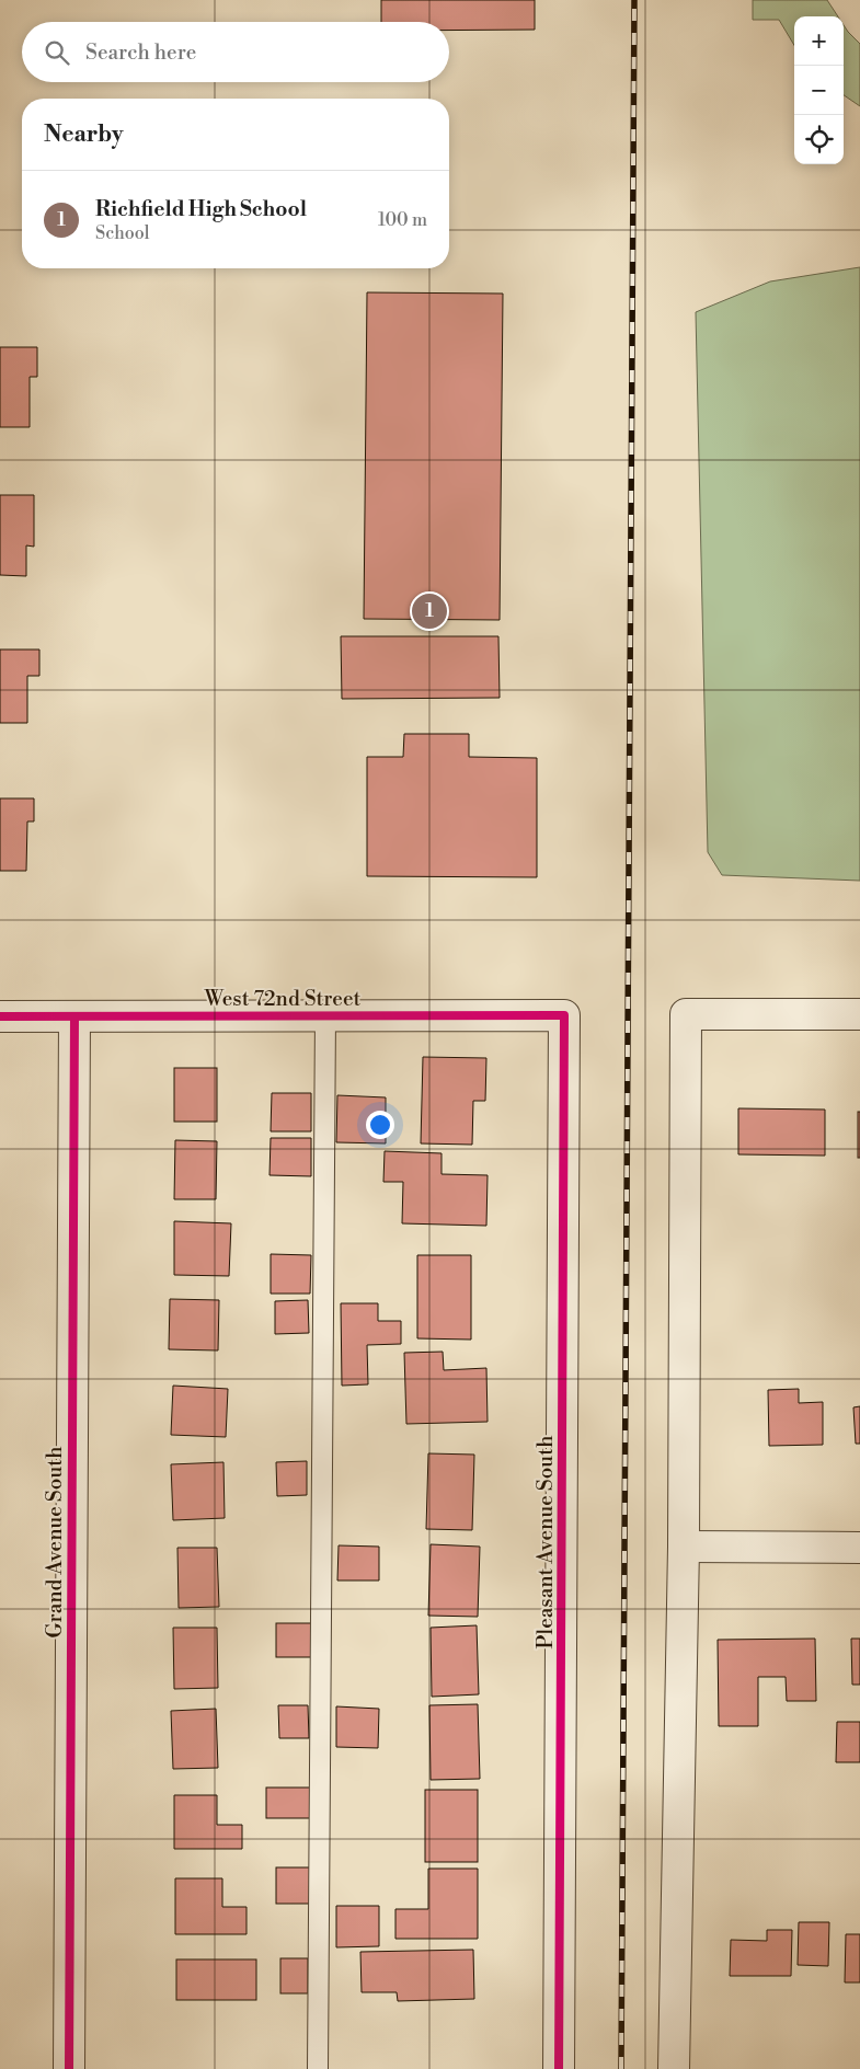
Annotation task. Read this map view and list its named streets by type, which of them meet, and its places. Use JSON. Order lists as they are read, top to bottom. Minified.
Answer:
{"streets":{"street":["West 72nd Street","Grand Avenue South","Pleasant Avenue South"]},"crossings":[["West 72nd Street","Grand Avenue South"],["West 72nd Street","Pleasant Avenue South"]],"page":{"map_buttons":["+","−"],"search":"Search here","heading":"Nearby","list":[{"mark":"1","name":"Richfield High School","note":"School","value":"100 m"}],"pins":"1"}}
